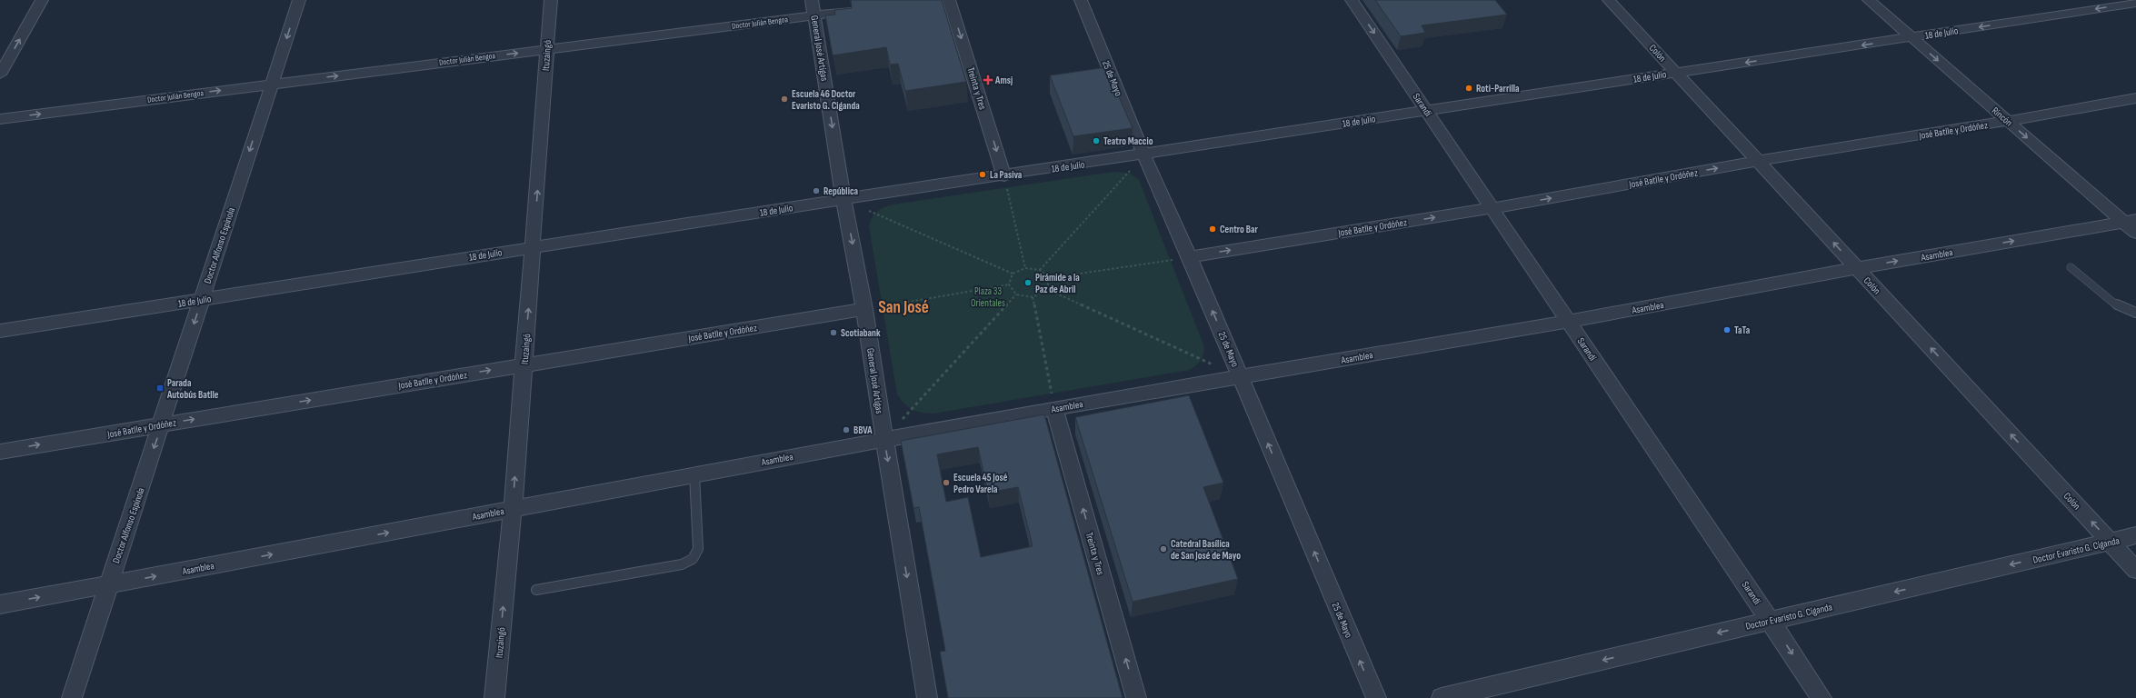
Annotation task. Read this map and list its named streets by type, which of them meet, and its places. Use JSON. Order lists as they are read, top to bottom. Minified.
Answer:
{"streets":{"street":["Doctor Julián Bengoa","18 de Julio","General José Artigas","Colón","Ituzaingó","25 de Mayo","Treinta y Tres","Sarandí","Rincón","José Batlle y Ordóñez","Doctor Alfonso Espínola","Asamblea","Doctor Evaristo G. Ciganda"]},"crossings":[["Doctor Julián Bengoa","General José Artigas"],["Doctor Julián Bengoa","Ituzaingó"],["Doctor Julián Bengoa","Doctor Alfonso Espínola"],["18 de Julio","General José Artigas"],["18 de Julio","Colón"],["18 de Julio","Ituzaingó"],["18 de Julio","25 de Mayo"],["18 de Julio","Treinta y Tres"],["18 de Julio","Sarandí"],["18 de Julio","Rincón"],["18 de Julio","Doctor Alfonso Espínola"],["General José Artigas","José Batlle y Ordóñez"],["General José Artigas","Asamblea"],["Colón","José Batlle y Ordóñez"],["Colón","Asamblea"],["Colón","Doctor Evaristo G. Ciganda"],["Ituzaingó","José Batlle y Ordóñez"],["Ituzaingó","Asamblea"],["25 de Mayo","José Batlle y Ordóñez"],["25 de Mayo","Asamblea"],["Treinta y Tres","Asamblea"],["Sarandí","José Batlle y Ordóñez"],["Sarandí","Asamblea"],["Sarandí","Doctor Evaristo G. Ciganda"],["Rincón","José Batlle y Ordóñez"],["Rincón","Asamblea"],["José Batlle y Ordóñez","Doctor Alfonso Espínola"],["Doctor Alfonso Espínola","Asamblea"]],"one_way":["Doctor Julián Bengoa","General José Artigas","Colón","Ituzaingó","25 de Mayo","Rincón","José Batlle y Ordóñez","Doctor Alfonso Espínola","Asamblea","Doctor Evaristo G. Ciganda"],"districts":["San José"],"parks":["Plaza 33 Orientales"],"places":{"health":["Amsj"],"other":["Roti-Parrilla","Escuela 46 Doctor Evaristo G. Ciganda","Teatro Maccio","La Pasiva","República","Centro Bar","Pirámide a la Paz de Abril","TaTa","Scotiabank","BBVA","Escuela 45 José Pedro Varela","Catedral Basílica de San José de Mayo"],"transit":["Parada Autobús Batlle"]}}
